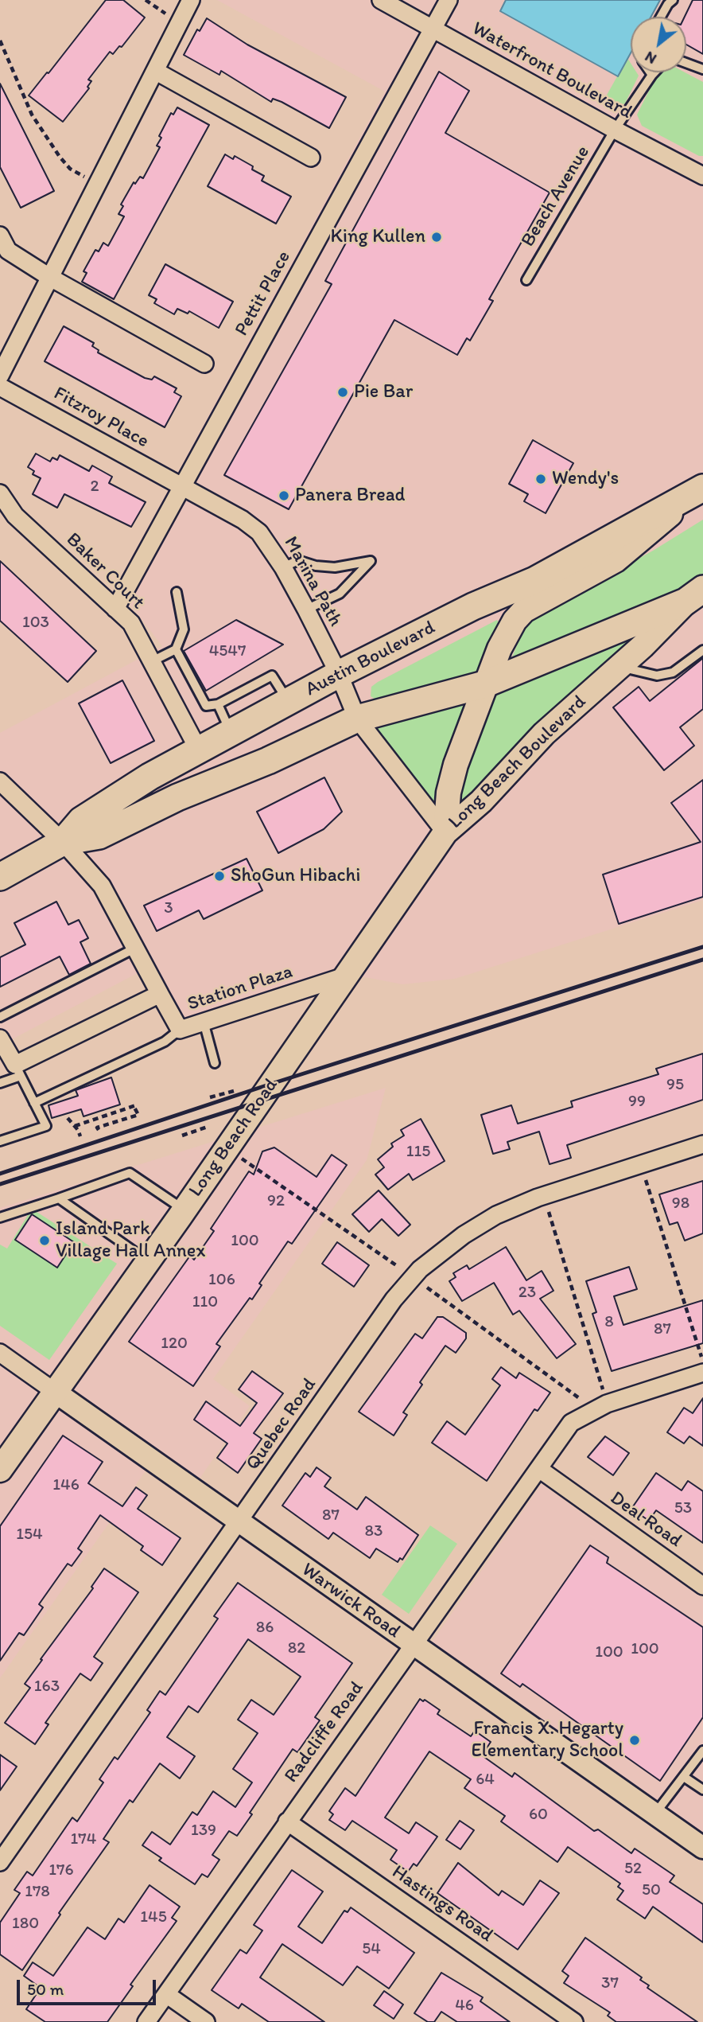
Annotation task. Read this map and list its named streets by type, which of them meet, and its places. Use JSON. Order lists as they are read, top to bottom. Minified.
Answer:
{"streets":{"main road":["Austin Boulevard","Long Beach Boulevard","Long Beach Road"],"street":["Waterfront Boulevard","Pettit Place","Fitzroy Place","Baker Court","Marina Path","Station Plaza","Quebec Road","Deal Road","Warwick Road","Radcliffe Road","Hastings Road"],"lane":["Beach Avenue"]},"crossings":[["Waterfront Boulevard","Beach Avenue"],["Waterfront Boulevard","Pettit Place"],["Pettit Place","Fitzroy Place"],["Pettit Place","Baker Court"],["Pettit Place","Marina Path"],["Fitzroy Place","Marina Path"],["Baker Court","Austin Boulevard"],["Marina Path","Austin Boulevard"],["Marina Path","Long Beach Boulevard"],["Marina Path","Long Beach Road"],["Austin Boulevard","Long Beach Boulevard"],["Long Beach Boulevard","Long Beach Road"],["Station Plaza","Long Beach Road"],["Long Beach Road","Warwick Road"],["Quebec Road","Warwick Road"],["Deal Road","Radcliffe Road"],["Warwick Road","Radcliffe Road"],["Radcliffe Road","Hastings Road"]],"places":["King Kullen","Pie Bar","Wendy's","Panera Bread","ShoGun Hibachi","Island Park Village Hall Annex","Francis X. Hegarty Elementary School"],"house_numbers":["2","103","4547","3","95","99","115","92","98","100","106","23","110","8","87","120","146","53","87","83","154","86","82","100","100","163","64","60","139","174","52","176","50","178","145","180","54","37","46"],"scale_bar":"50 m","north":"bottom left"}
